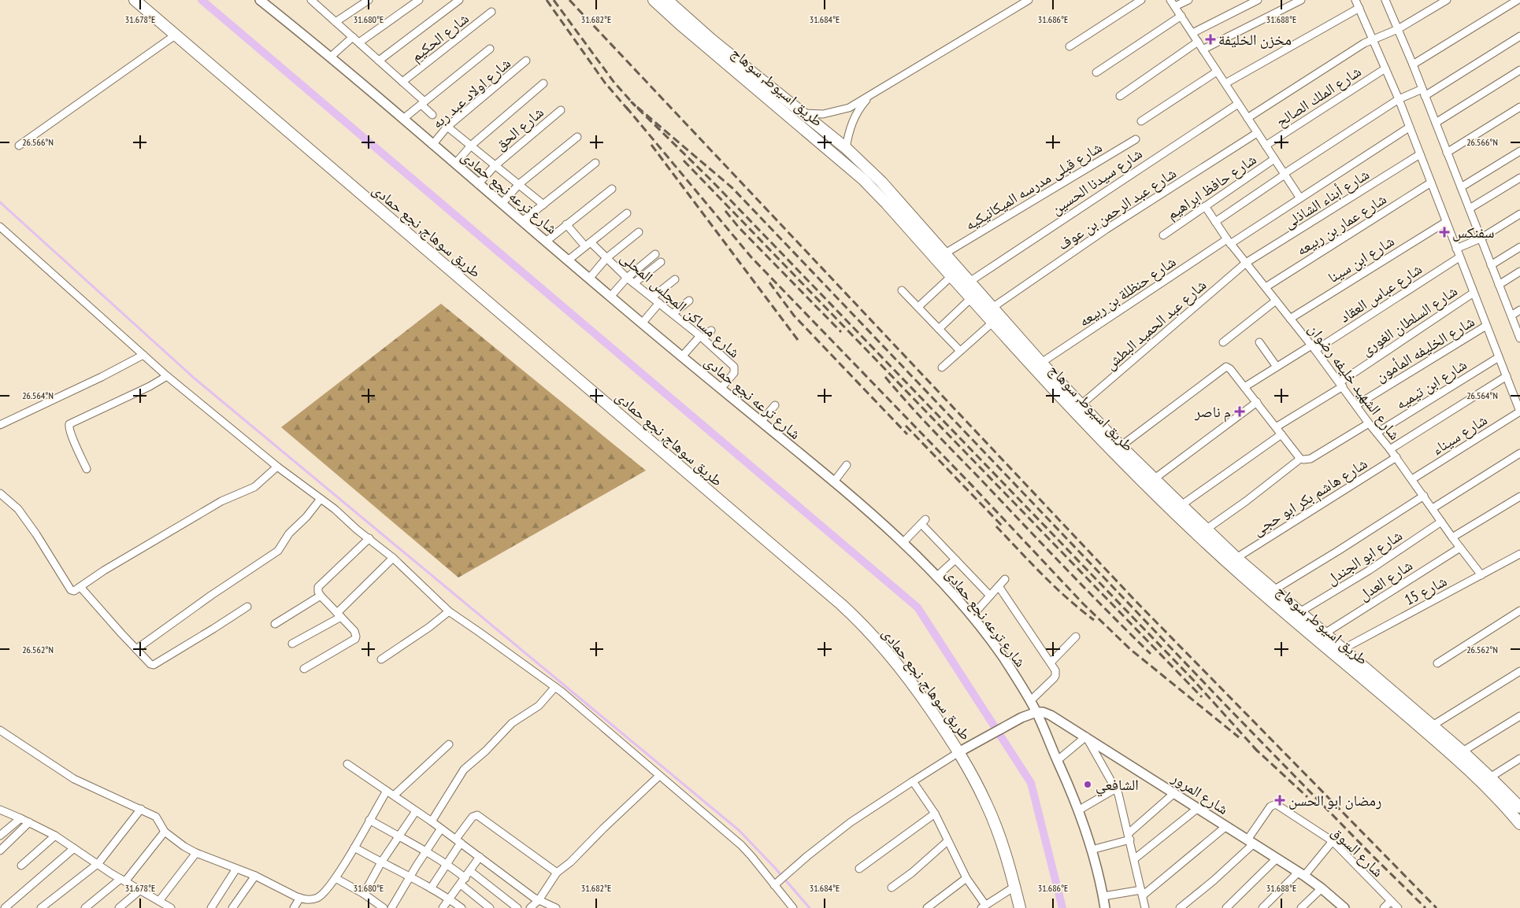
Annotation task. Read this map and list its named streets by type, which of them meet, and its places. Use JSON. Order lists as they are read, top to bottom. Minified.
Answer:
{"streets":{"main road":["طريق اسيوط, سوهاج","طريق سوهاج, نجع حمادى"],"street":["شارع الحكيم","شارع اولاد عبد ربه","شارع الملك الصالح","شارع الحق","شارع سيدنا الحسين","شارع قبلى مدرسه الميكانيكيه","شارع حافظ ابراهيم","شارع ترعه نجع حمادى","شارع أبناء الشاذلى","شارع عبد الرحمن بن عوف","شارع عمار بن ربيعه","شارع ابن سينا","شارع حنظلة بن ربيعه","شارع عباس العقاد","شارع مساكن المجلس المحلى","شارع السلطان الغورى","شارع عبد الحميد البطش","شارع الخليفه المأمون","شارع الشهيد خليفه رضوان","شارع ابن تيميه","شارع سيناء","شارع هاشم بكر ابو حجى","شارع ابو الجندل","شارع العدل","شارع 15","شارع المرور","شارع السوق"]},"crossings":[["طريق اسيوط, سوهاج","شارع سيدنا الحسين"],["طريق اسيوط, سوهاج","شارع قبلى مدرسه الميكانيكيه"],["طريق اسيوط, سوهاج","شارع عبد الرحمن بن عوف"],["طريق اسيوط, سوهاج","شارع حنظلة بن ربيعه"],["طريق اسيوط, سوهاج","شارع عبد الحميد البطش"],["طريق اسيوط, سوهاج","شارع هاشم بكر ابو حجى"],["طريق اسيوط, سوهاج","شارع ابو الجندل"],["طريق اسيوط, سوهاج","شارع العدل"],["طريق اسيوط, سوهاج","شارع 15"],["شارع اولاد عبد ربه","شارع ترعه نجع حمادى"],["شارع الحق","شارع ترعه نجع حمادى"],["شارع حافظ ابراهيم","شارع الشهيد خليفه رضوان"],["شارع ترعه نجع حمادى","شارع مساكن المجلس المحلى"],["شارع ترعه نجع حمادى","شارع المرور"],["شارع أبناء الشاذلى","شارع عبد الحميد البطش"],["شارع أبناء الشاذلى","شارع الشهيد خليفه رضوان"],["شارع عمار بن ربيعه","شارع الشهيد خليفه رضوان"],["شارع ابن سينا","شارع الشهيد خليفه رضوان"],["شارع حنظلة بن ربيعه","شارع الشهيد خليفه رضوان"],["شارع عباس العقاد","شارع الشهيد خليفه رضوان"],["شارع السلطان الغورى","شارع الشهيد خليفه رضوان"],["شارع عبد الحميد البطش","شارع الشهيد خليفه رضوان"],["شارع الخليفه المأمون","شارع الشهيد خليفه رضوان"],["شارع الشهيد خليفه رضوان","شارع ابن تيميه"],["شارع الشهيد خليفه رضوان","شارع سيناء"],["شارع الشهيد خليفه رضوان","شارع هاشم بكر ابو حجى"],["شارع الشهيد خليفه رضوان","شارع ابو الجندل"],["شارع الشهيد خليفه رضوان","شارع العدل"],["شارع الشهيد خليفه رضوان","شارع 15"],["شارع المرور","شارع السوق"]],"places":{"health":["مخزن الخليفة","سفنكس","م ناصر","رمضان ابو الحسن"],"other":["الشافعي"]},"coordinates":["31.678°E","31.680°E","31.682°E","31.684°E","31.686°E","31.688°E","26.566°N","26.564°N","26.562°N"]}
